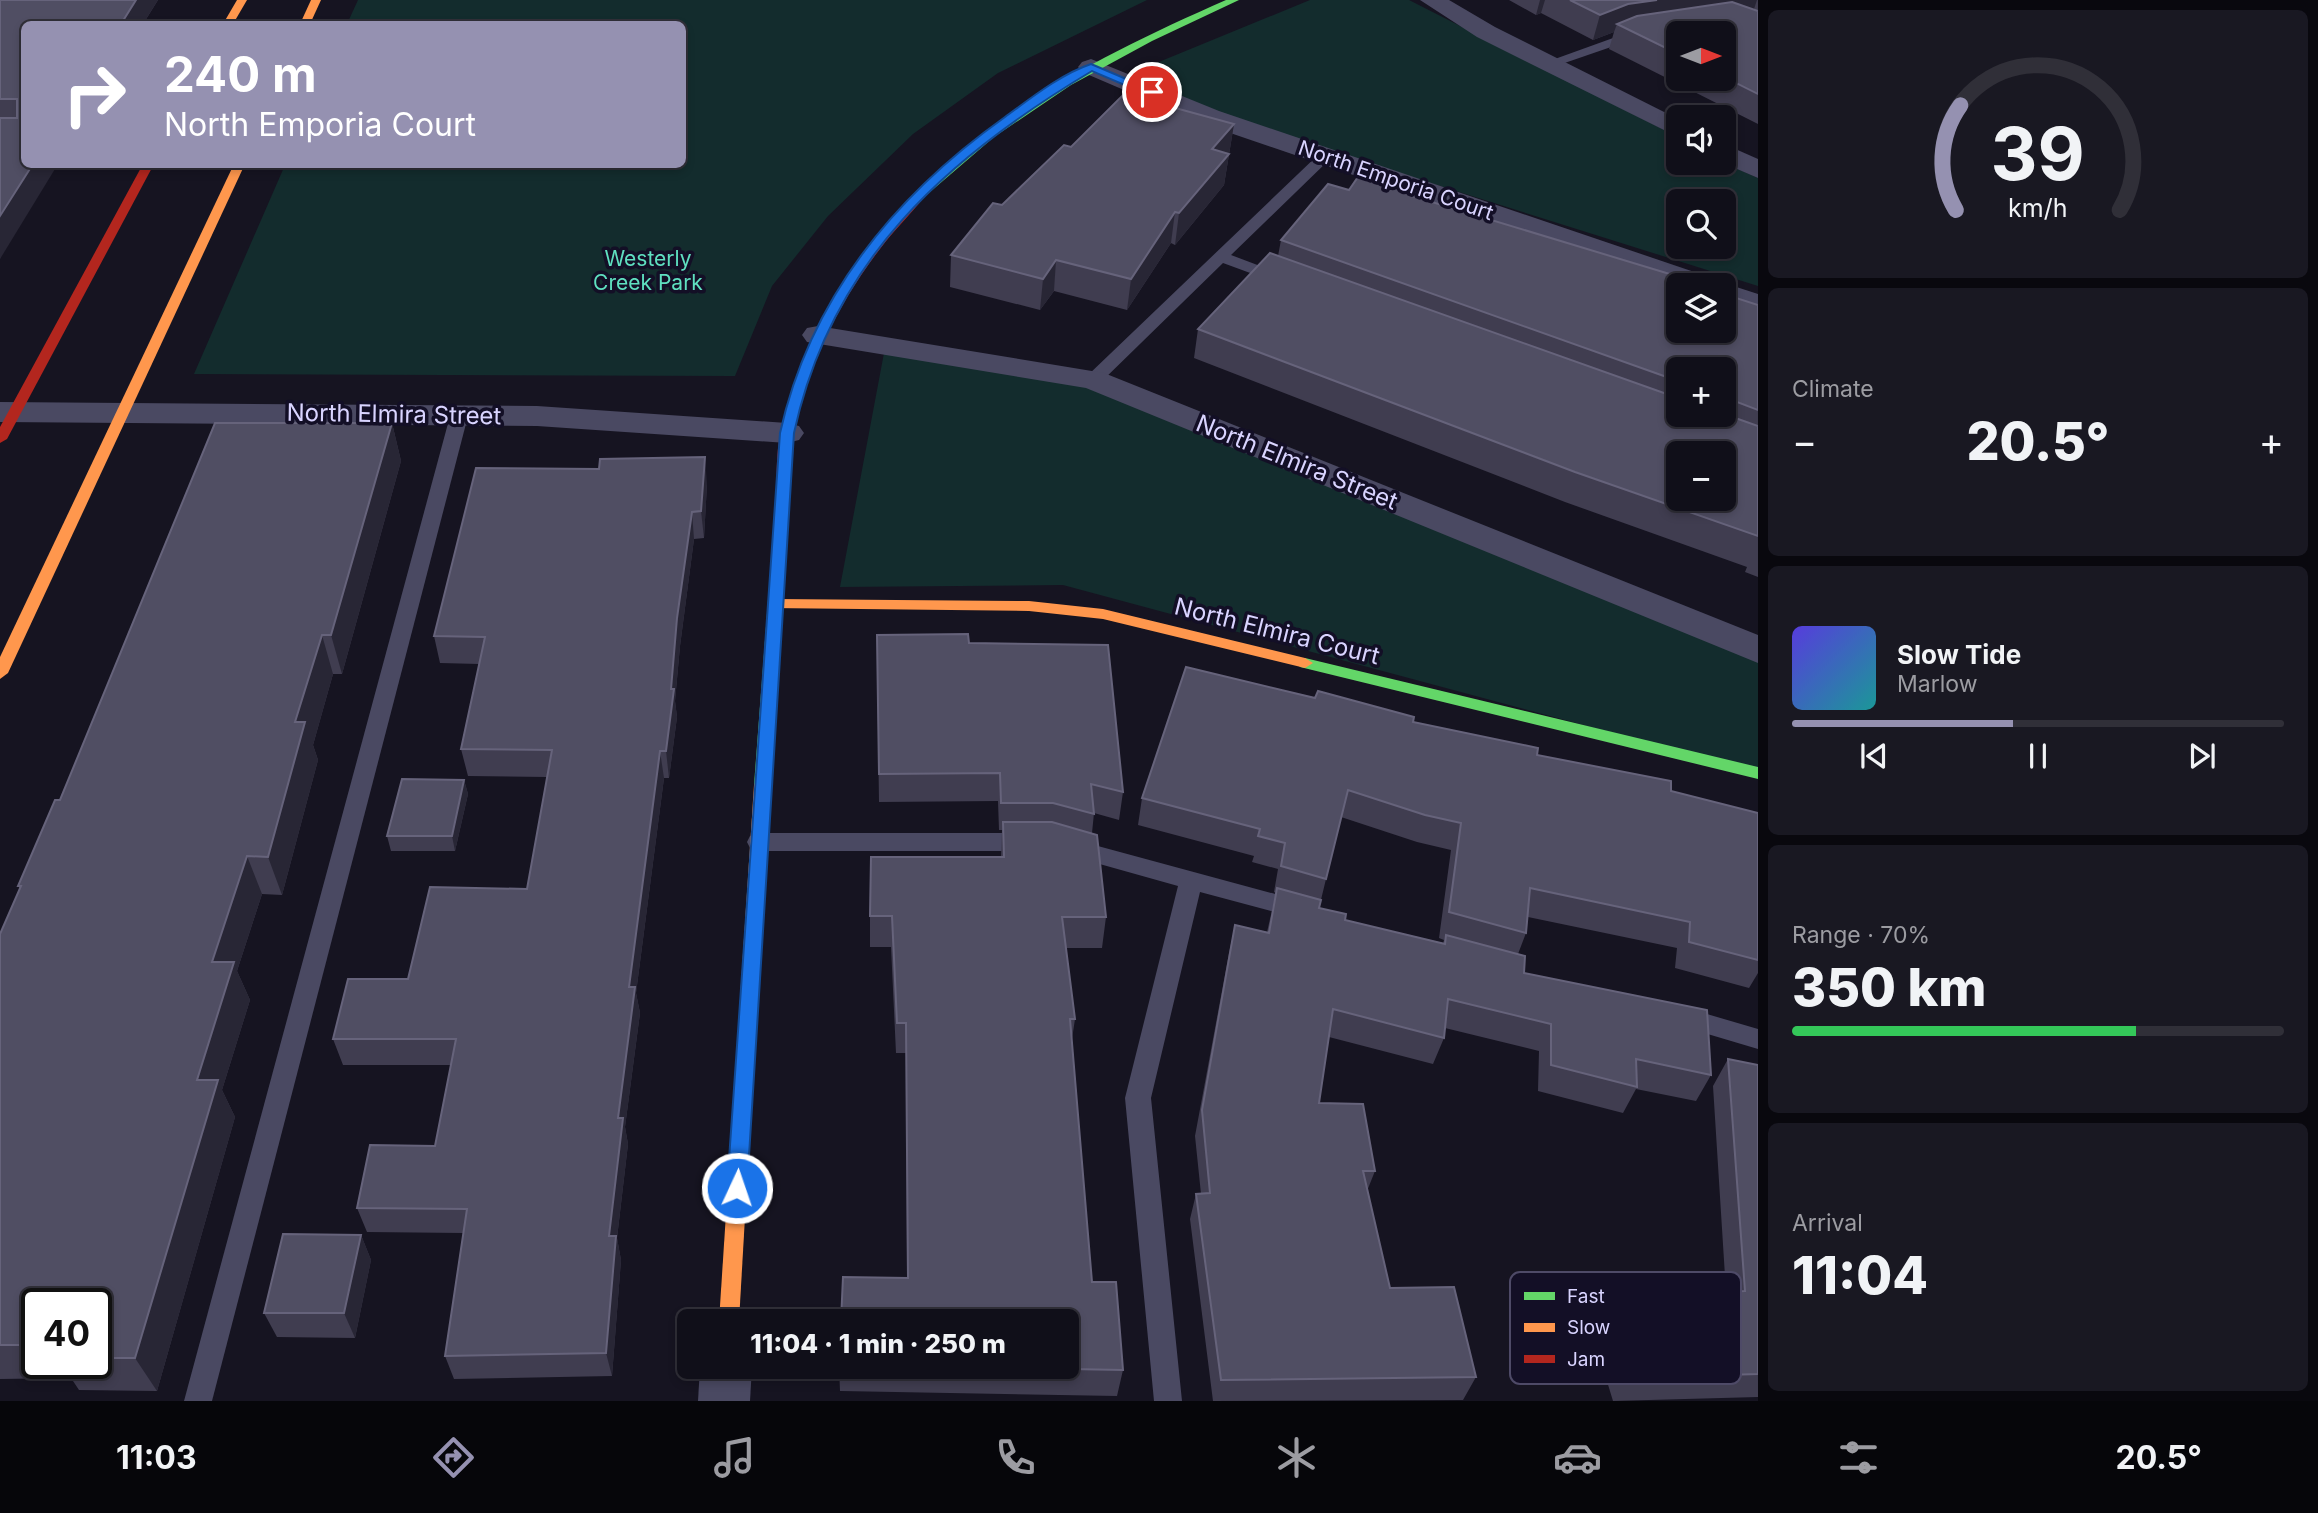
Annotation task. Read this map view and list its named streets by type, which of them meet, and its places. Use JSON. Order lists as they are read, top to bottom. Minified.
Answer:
{"streets":{"street":["North Emporia Court","North Elmira Street","North Elmira Court"]},"parks":["Westerly Creek Park"],"legend":["Fast","Slow","Jam"],"north":"right","page":{"map_buttons":["+","−"],"turn":["240 m","North Emporia Court"],"tile":["Climate",["Range · 70%","350 km"],["Arrival","11:04"]],"heat":["−","20.5°","+"],"song":["Slow Tide","Marlow"],"limit":"40","trip":"11:04 · 1 min · 250 m","tabs":["11:03","20.5°"],"gauge":["39","km/h"]}}
